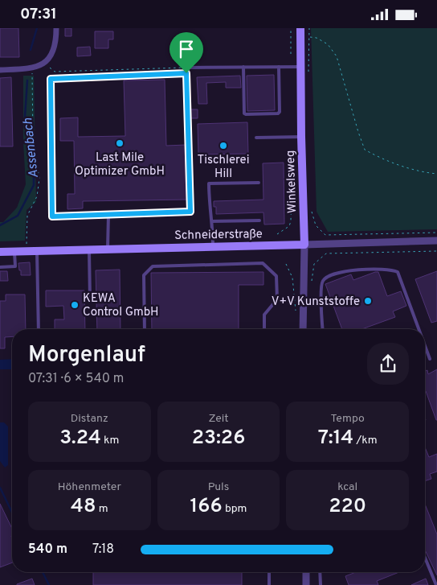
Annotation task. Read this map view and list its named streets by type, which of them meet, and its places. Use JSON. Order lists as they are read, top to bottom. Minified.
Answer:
{"streets":{"main road":["Winkelsweg","Schneiderstraße"]},"crossings":[["Winkelsweg","Schneiderstraße"]],"water":["Assenbach"],"places":["Last Mile Optimizer GmbH","Tischlerei Hill","V+V Kunststoffe","KEWA Control GmbH"],"page":{"status":"07:31","heading":["Morgenlauf","07:31 · 6 × 540 m"],"stats":[["Distanz","3.24 km"],["Zeit","23:26"],["Tempo","7:14 /km"],["Höhenmeter","48 m"],["Puls","166 bpm"],["kcal","220"]],"list":[{"name":"540 m","note":"7:18"}]}}
